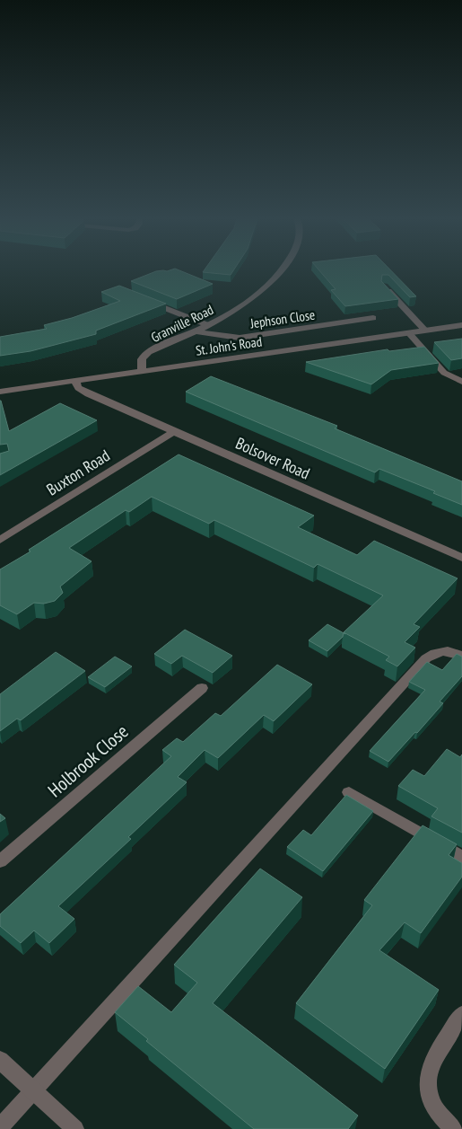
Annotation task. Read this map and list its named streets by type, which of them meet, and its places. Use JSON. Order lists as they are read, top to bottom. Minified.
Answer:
{"streets":{"street":["Jephson Close","Granville Road","St. John's Road","Bolsover Road","Buxton Road","Holbrook Close"]},"crossings":[["Jephson Close","Granville Road"],["Granville Road","St. John's Road"],["St. John's Road","Bolsover Road"],["Bolsover Road","Buxton Road"]]}
